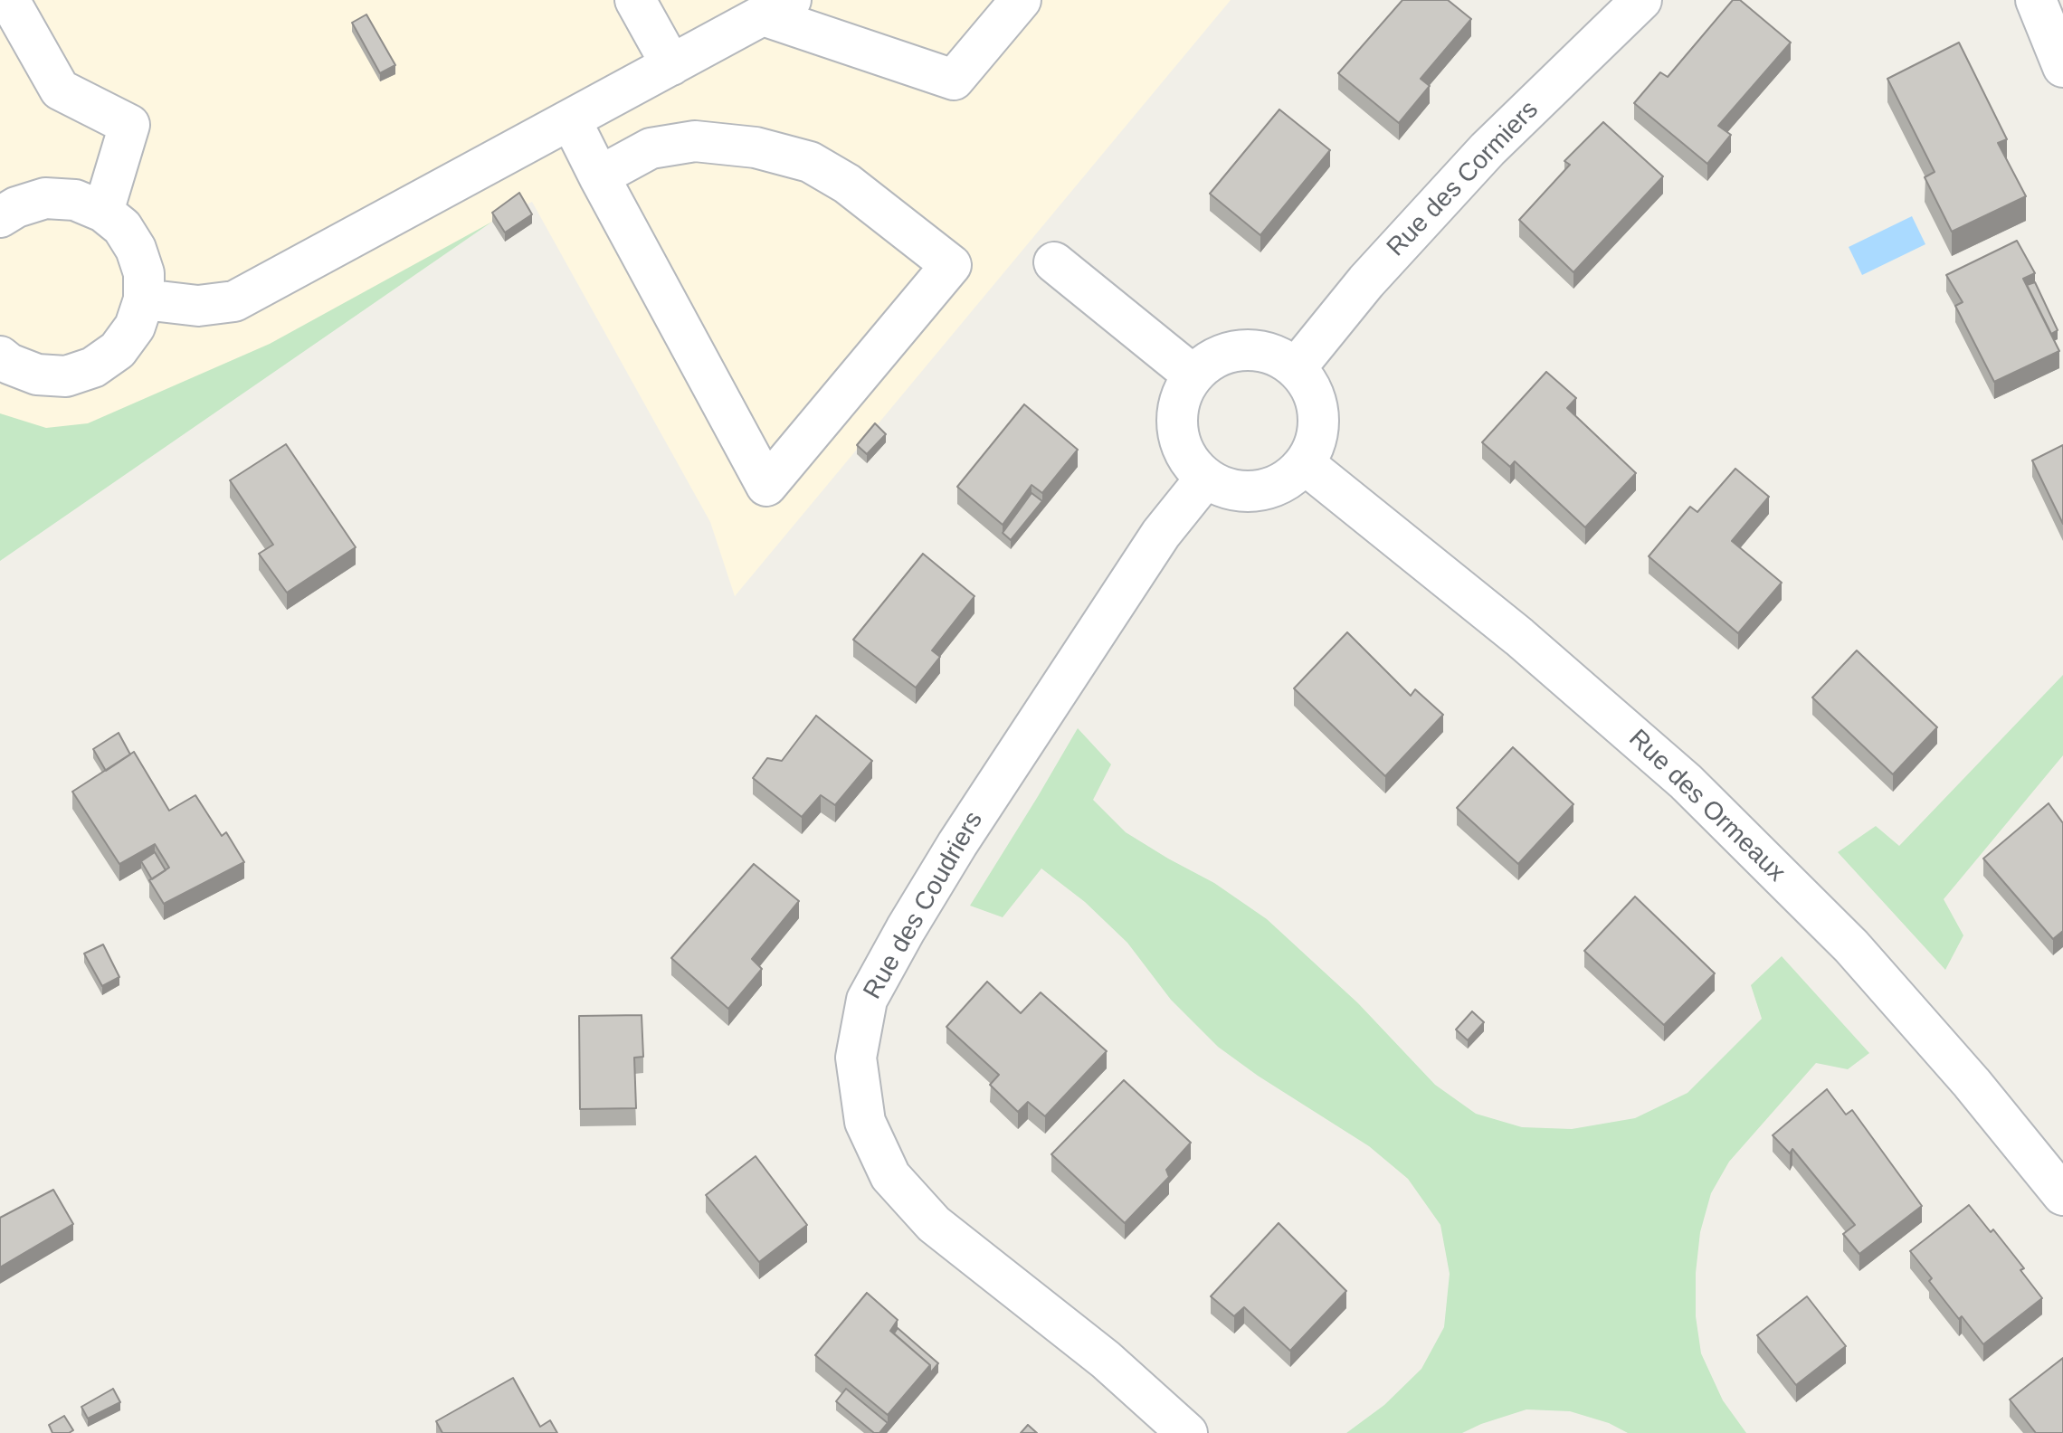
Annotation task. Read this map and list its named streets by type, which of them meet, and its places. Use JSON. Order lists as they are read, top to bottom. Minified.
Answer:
{"streets":{"street":["Rue des Cormiers","Rue des Ormeaux","Rue des Coudriers"]},"crossings":[["Rue des Cormiers","Rue des Ormeaux"],["Rue des Cormiers","Rue des Coudriers"],["Rue des Ormeaux","Rue des Coudriers"]]}
